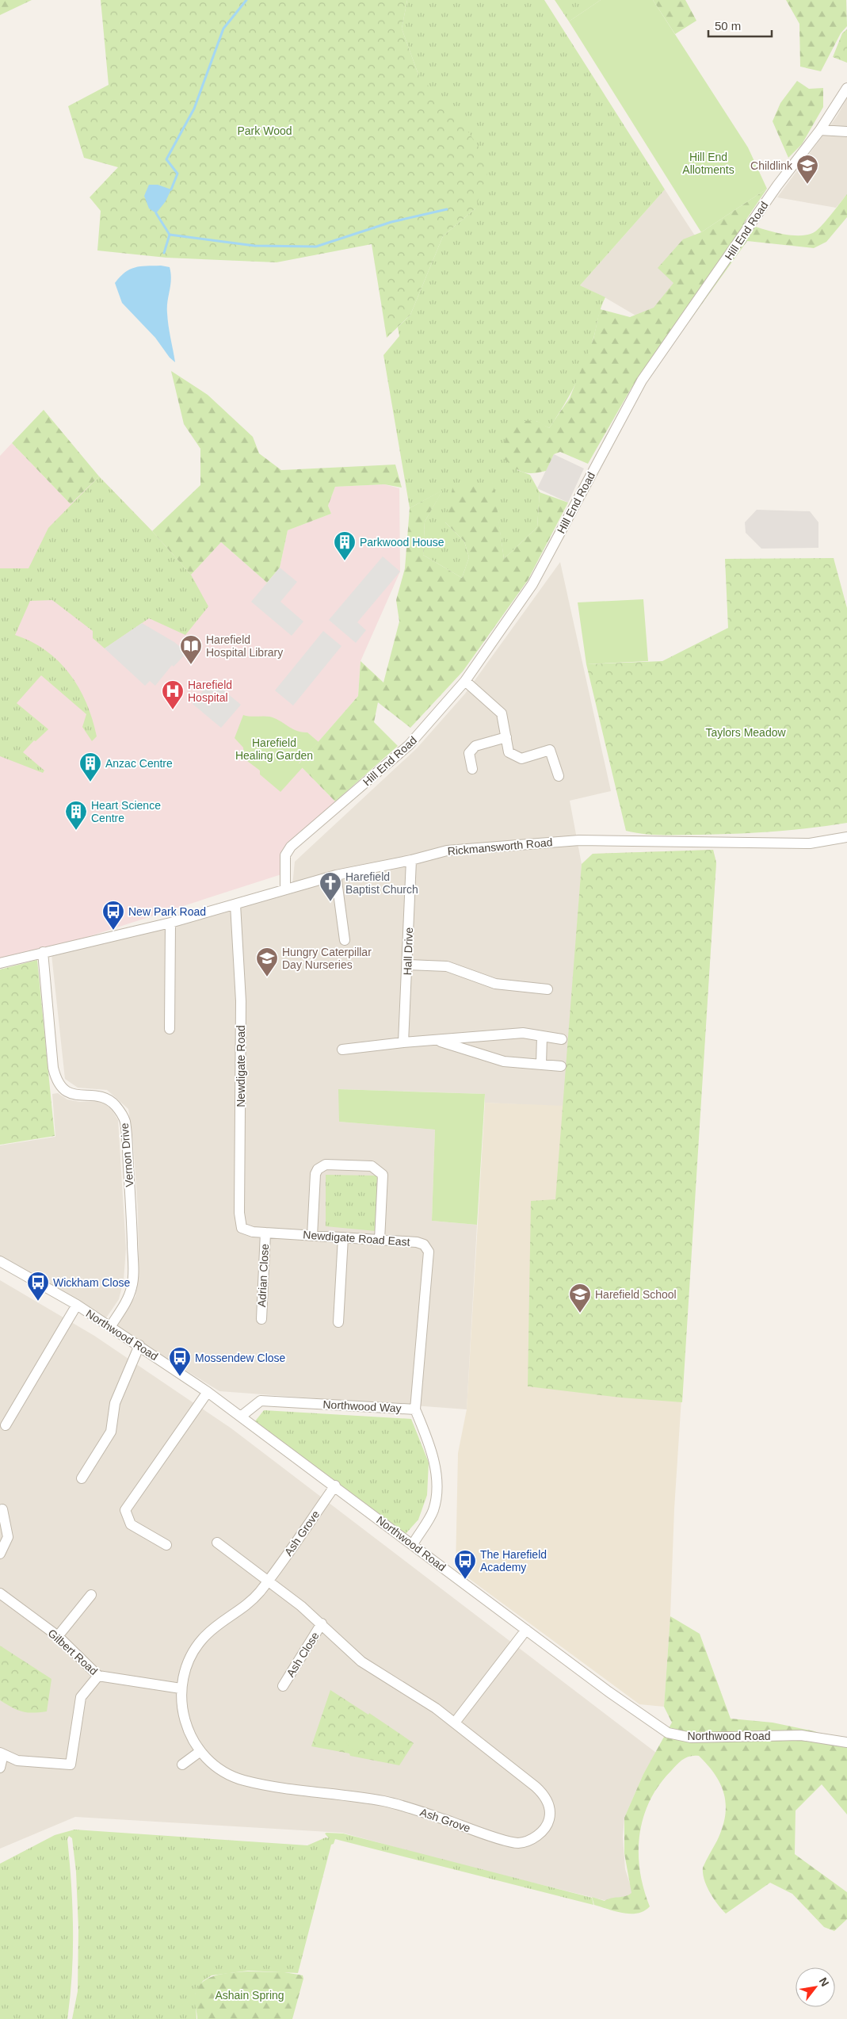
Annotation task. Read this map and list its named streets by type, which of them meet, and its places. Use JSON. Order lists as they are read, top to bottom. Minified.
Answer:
{"streets":{"street":["Hill End Road","Rickmansworth Road","Hall Drive","Newdigate Road","Vernon Drive","Newdigate Road East","Adrian Close","Northwood Road","Northwood Way","Ash Grove","Gilbert Road","Ash Close"]},"crossings":[["Hill End Road","Rickmansworth Road"],["Rickmansworth Road","Hall Drive"],["Rickmansworth Road","Newdigate Road"],["Rickmansworth Road","Vernon Drive"],["Newdigate Road","Newdigate Road East"],["Vernon Drive","Northwood Road"],["Newdigate Road East","Adrian Close"],["Newdigate Road East","Northwood Way"],["Northwood Road","Northwood Way"],["Northwood Road","Ash Grove"],["Ash Grove","Gilbert Road"],["Ash Grove","Ash Close"]],"parks":["Park Wood","Hill End Allotments","Taylors Meadow","Harefield Healing Garden","Ashain Spring"],"places":{"school or university":["Childlink","Hungry Caterpillar Day Nurseries","Harefield School"],"building":["Parkwood House","Anzac Centre","Heart Science Centre"],"library":["Harefield Hospital Library"],"hospital":["Harefield Hospital"],"church":["Harefield Baptist Church"],"bus stop":["New Park Road","Wickham Close","Mossendew Close","The Harefield Academy"]},"scale_bar":"50 m","north":"top right"}
